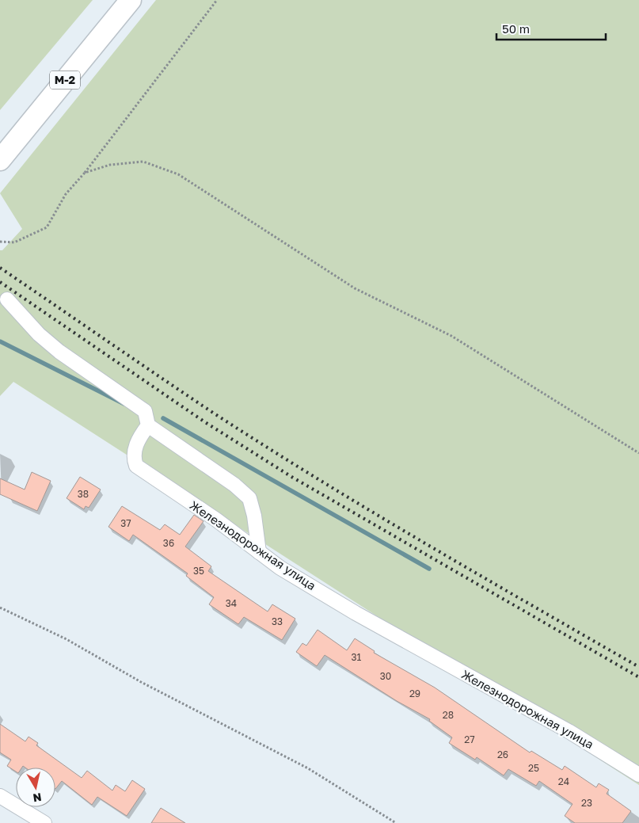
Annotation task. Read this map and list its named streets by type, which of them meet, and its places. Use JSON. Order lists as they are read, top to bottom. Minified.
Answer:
{"streets":{"highway":["М-2"],"street":["Железнодорожная улица"]},"house_numbers":["38","37","36","35","34","33","31","30","29","28","27","26","25","24","23"],"scale_bar":"50 m","north":"bottom"}
